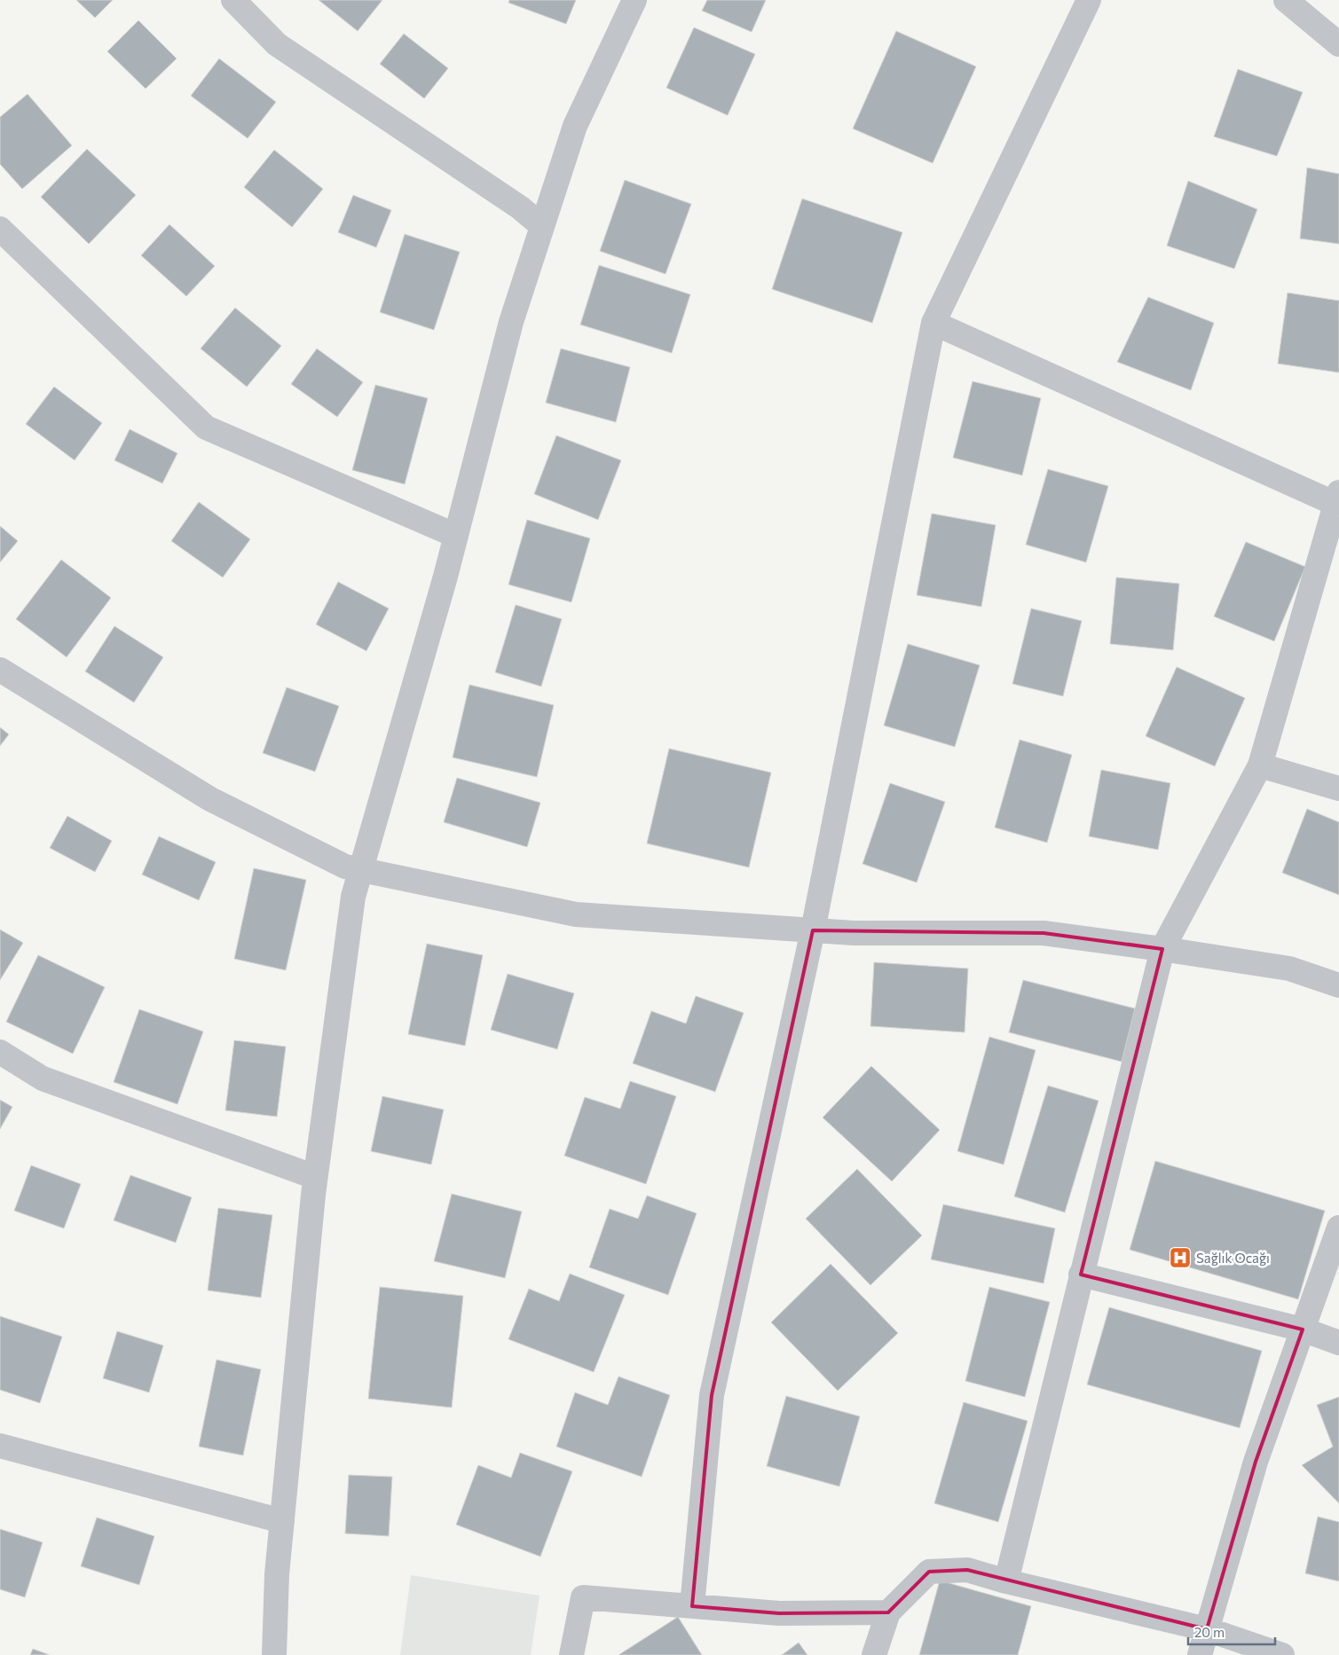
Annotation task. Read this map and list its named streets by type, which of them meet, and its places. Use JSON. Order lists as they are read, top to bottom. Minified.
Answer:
{"places":{"hospital":["Sağlık Ocağı"]},"scale_bar":"20 m"}
